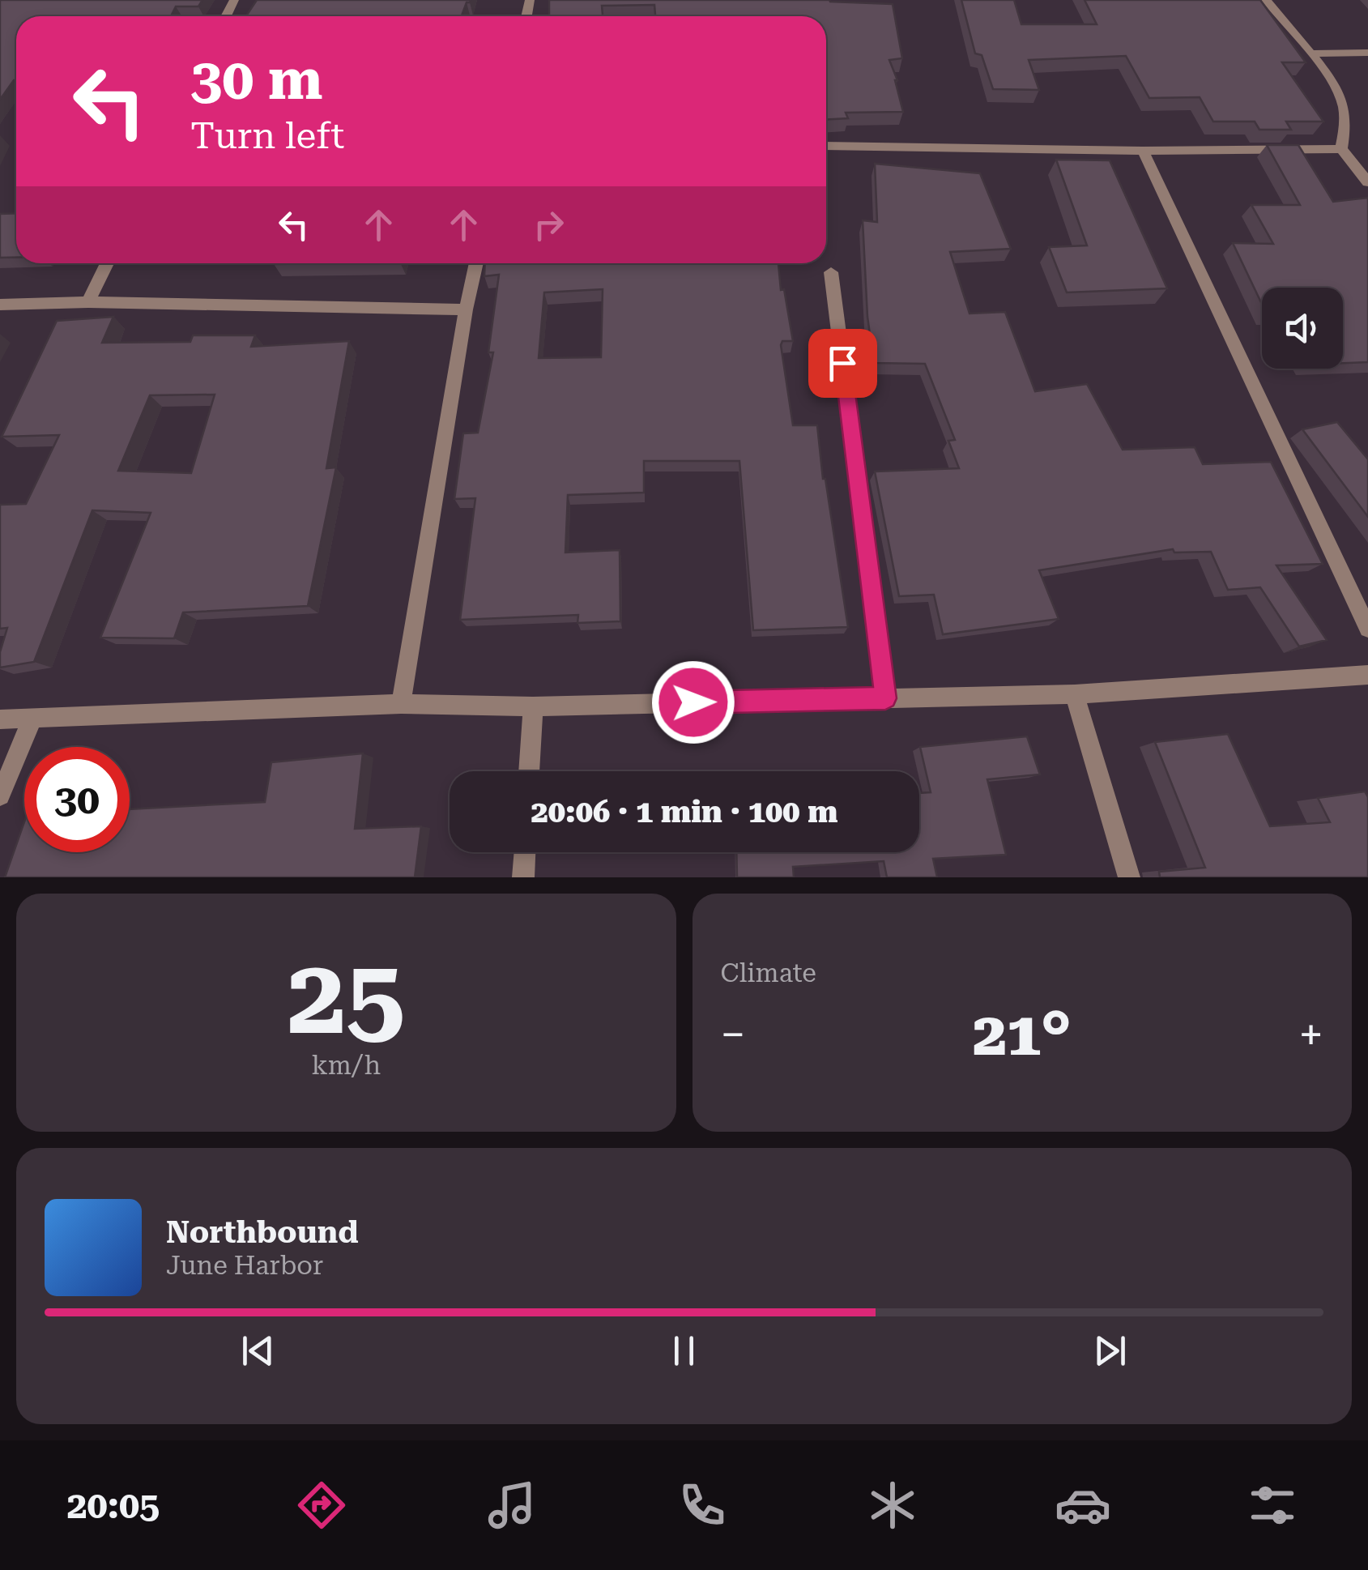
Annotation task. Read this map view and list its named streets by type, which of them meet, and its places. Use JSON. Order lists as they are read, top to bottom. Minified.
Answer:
{"page":{"turn":["30 m","Turn left"],"limit":"30","trip":"20:06 · 1 min · 100 m","tile":[["25","km/h"],"Climate"],"heat":["−","21°","+"],"song":["Northbound","June Harbor"],"tabs":"20:05"}}
